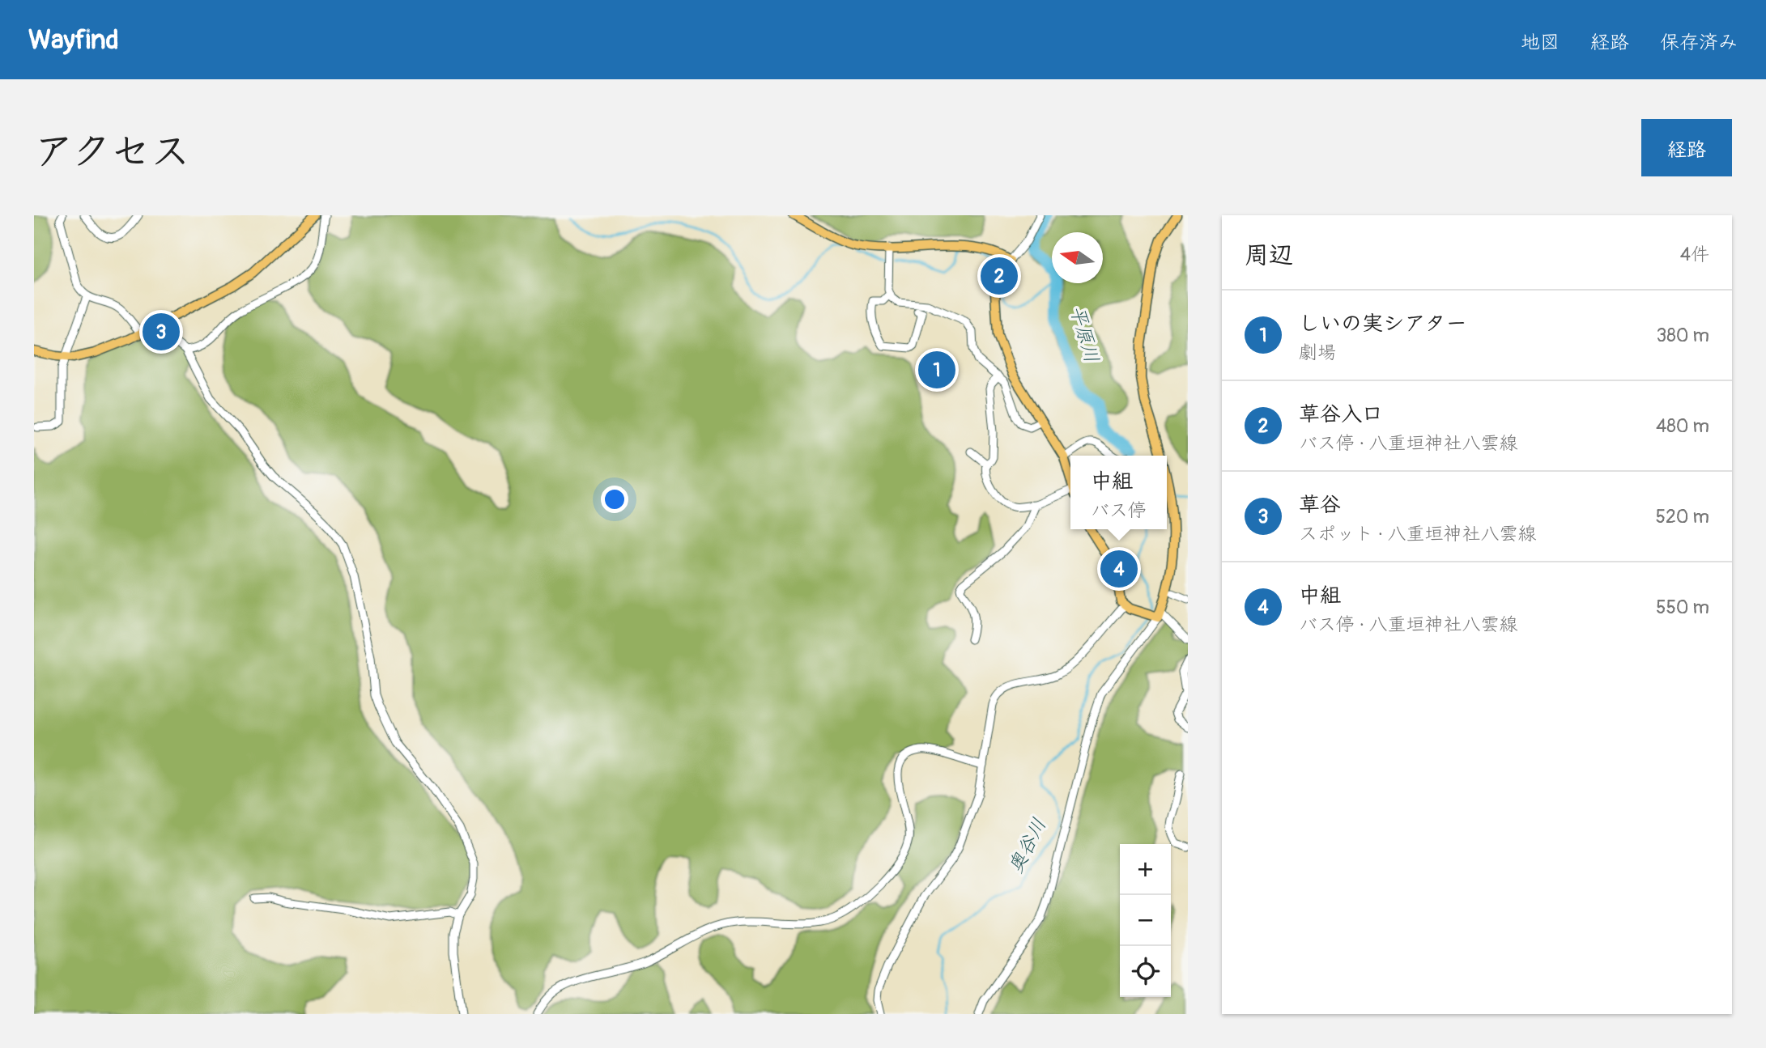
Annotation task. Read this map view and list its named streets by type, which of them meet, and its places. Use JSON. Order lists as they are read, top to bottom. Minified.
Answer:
{"water":["平原川","奥谷川"],"north":"left","page":{"header":"Wayfind","nav":["地図","経路","保存済み"],"title":"アクセス","buttons":"経路","heading":["周辺","4件"],"pins":["2","3","1","4"],"list":[{"mark":"1","name":"しいの実シアター","note":"劇場","value":"380 m"},{"mark":"2","name":"草谷入口","note":"バス停 · 八重垣神社八雲線","value":"480 m"},{"mark":"3","name":"草谷","note":"スポット · 八重垣神社八雲線","value":"520 m"},{"mark":"4","name":"中組","note":"バス停 · 八重垣神社八雲線","value":"550 m"}],"popup":["中組","バス停"],"map_buttons":["+","−"]}}
